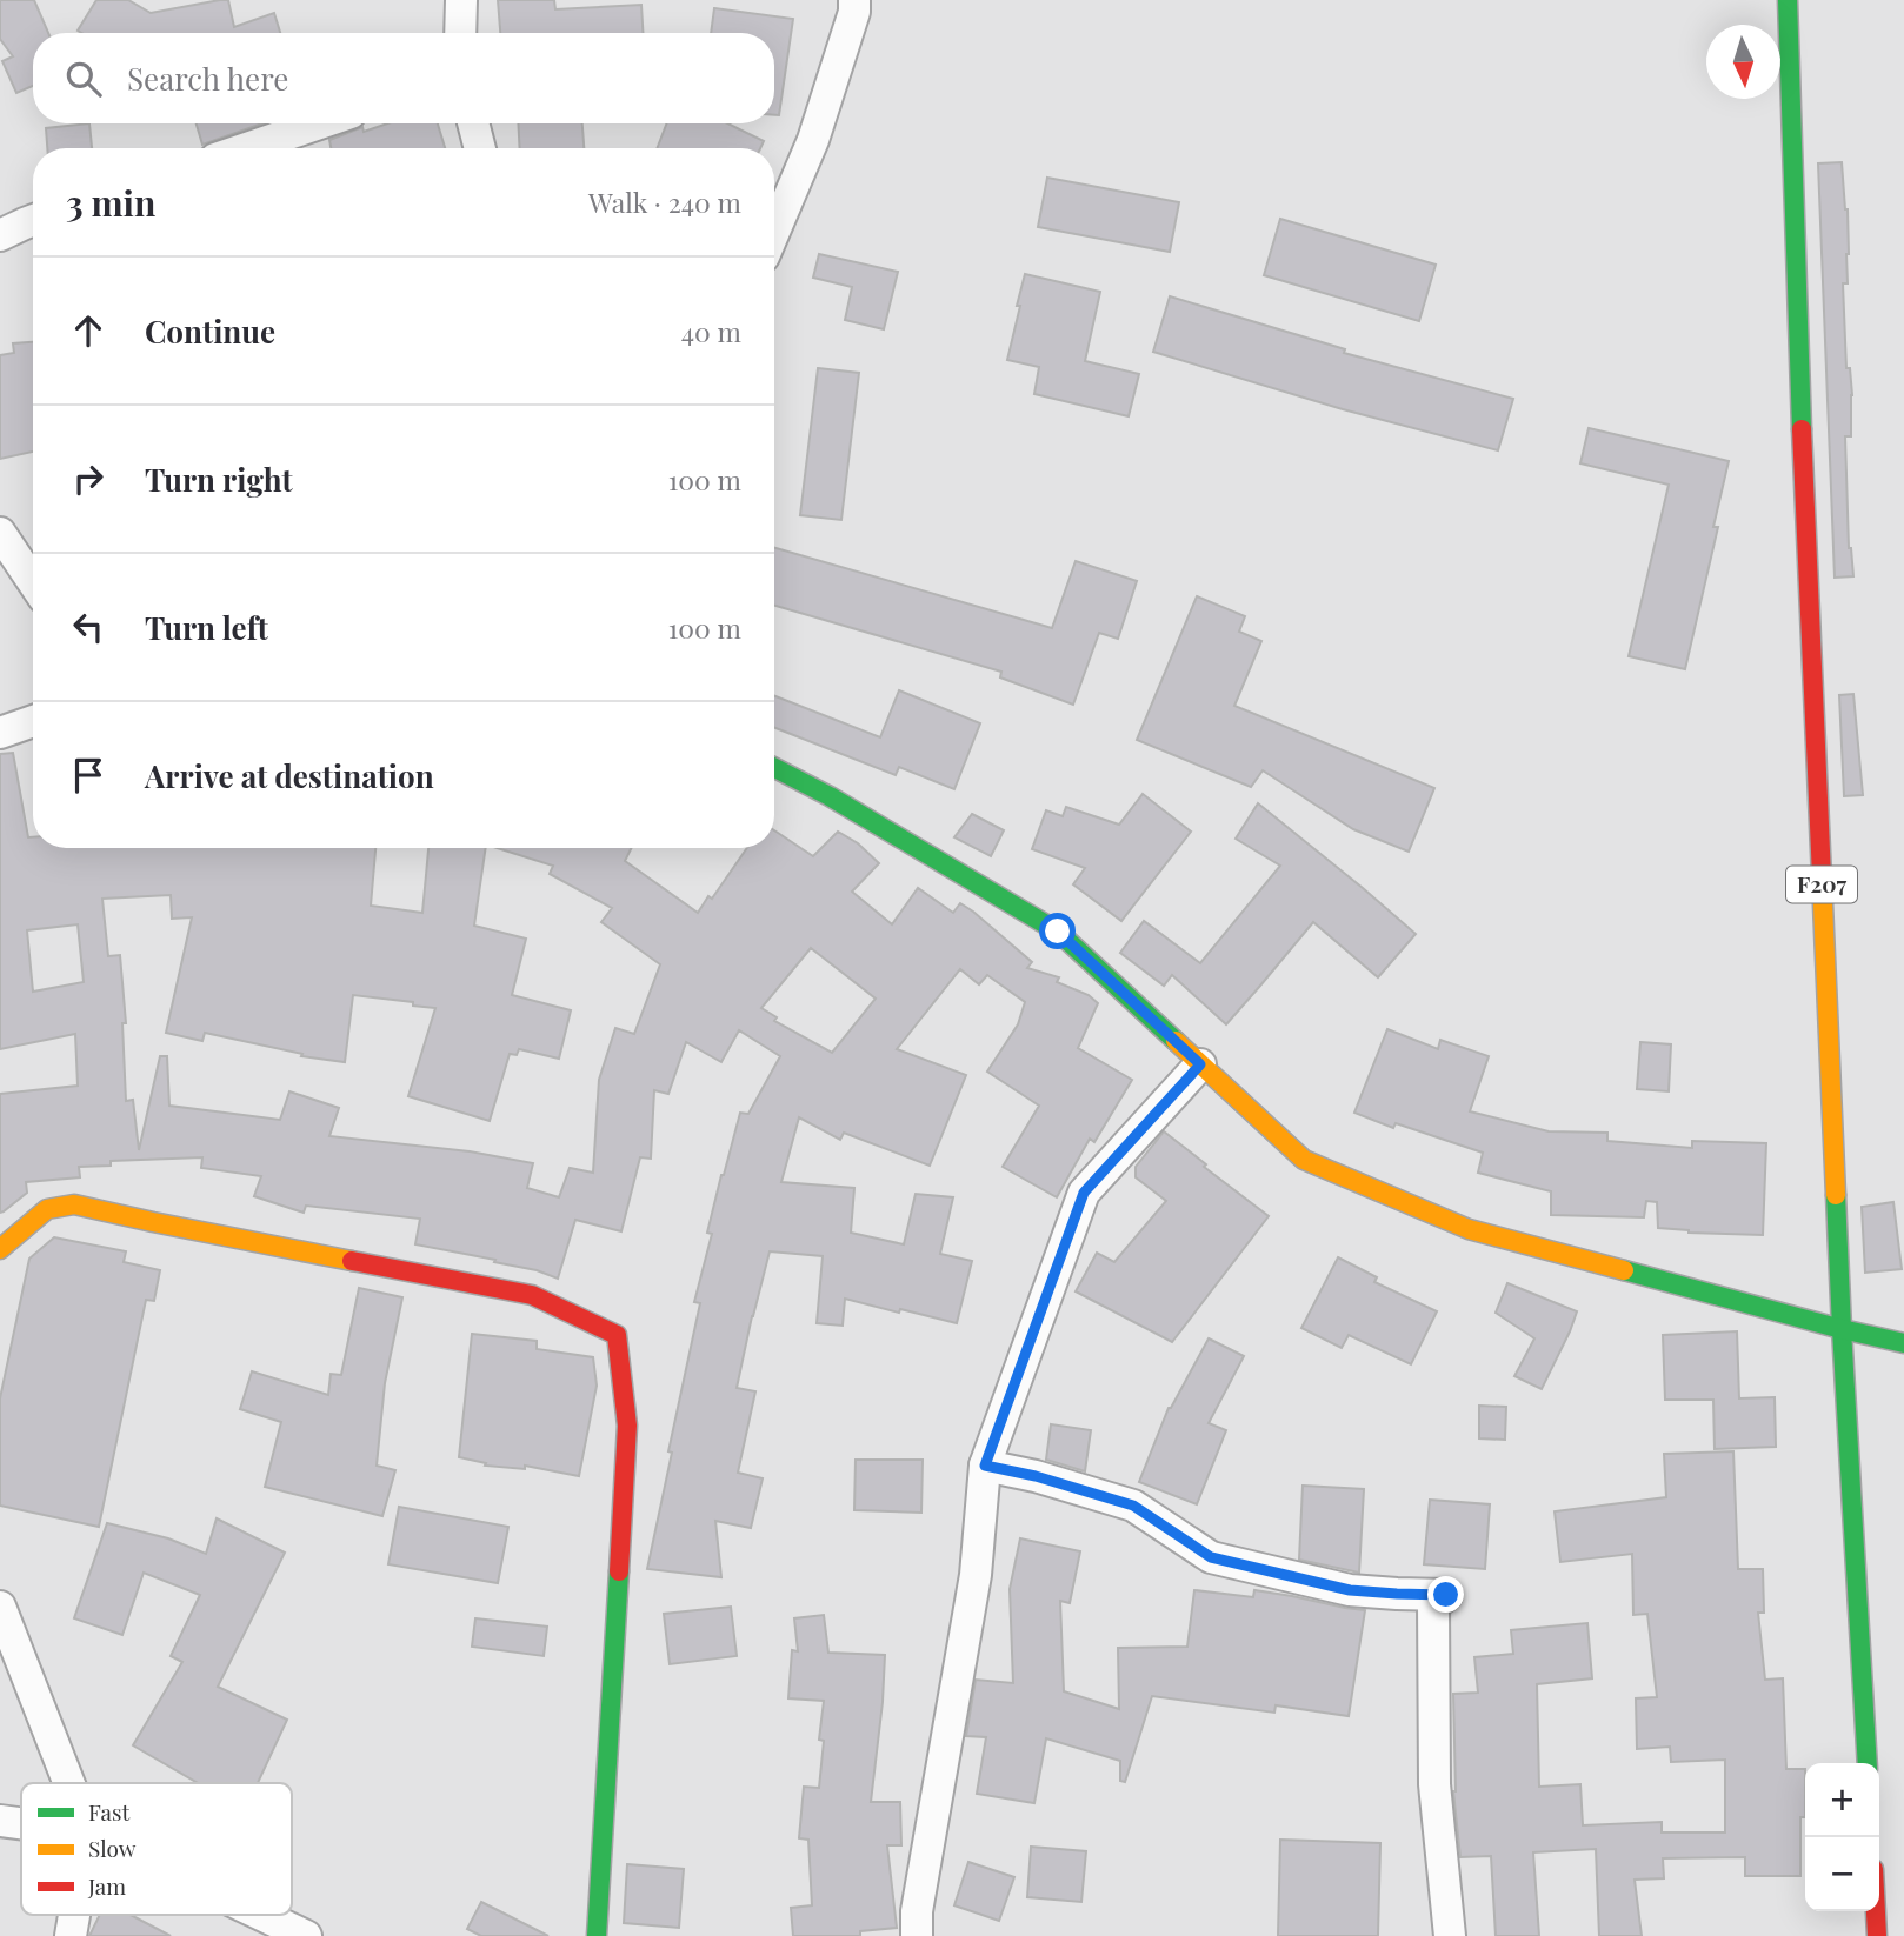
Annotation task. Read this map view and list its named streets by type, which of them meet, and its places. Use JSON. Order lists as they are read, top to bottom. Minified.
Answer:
{"streets":{"street":["F207"]},"legend":["Fast","Slow","Jam"],"north":"bottom","page":{"search":"Search here","heading":["3 min","Walk · 240 m"],"list":[["Continue","40 m"],["Turn right","100 m"],["Turn left","100 m"],"Arrive at destination"],"map_buttons":["+","−"]}}
